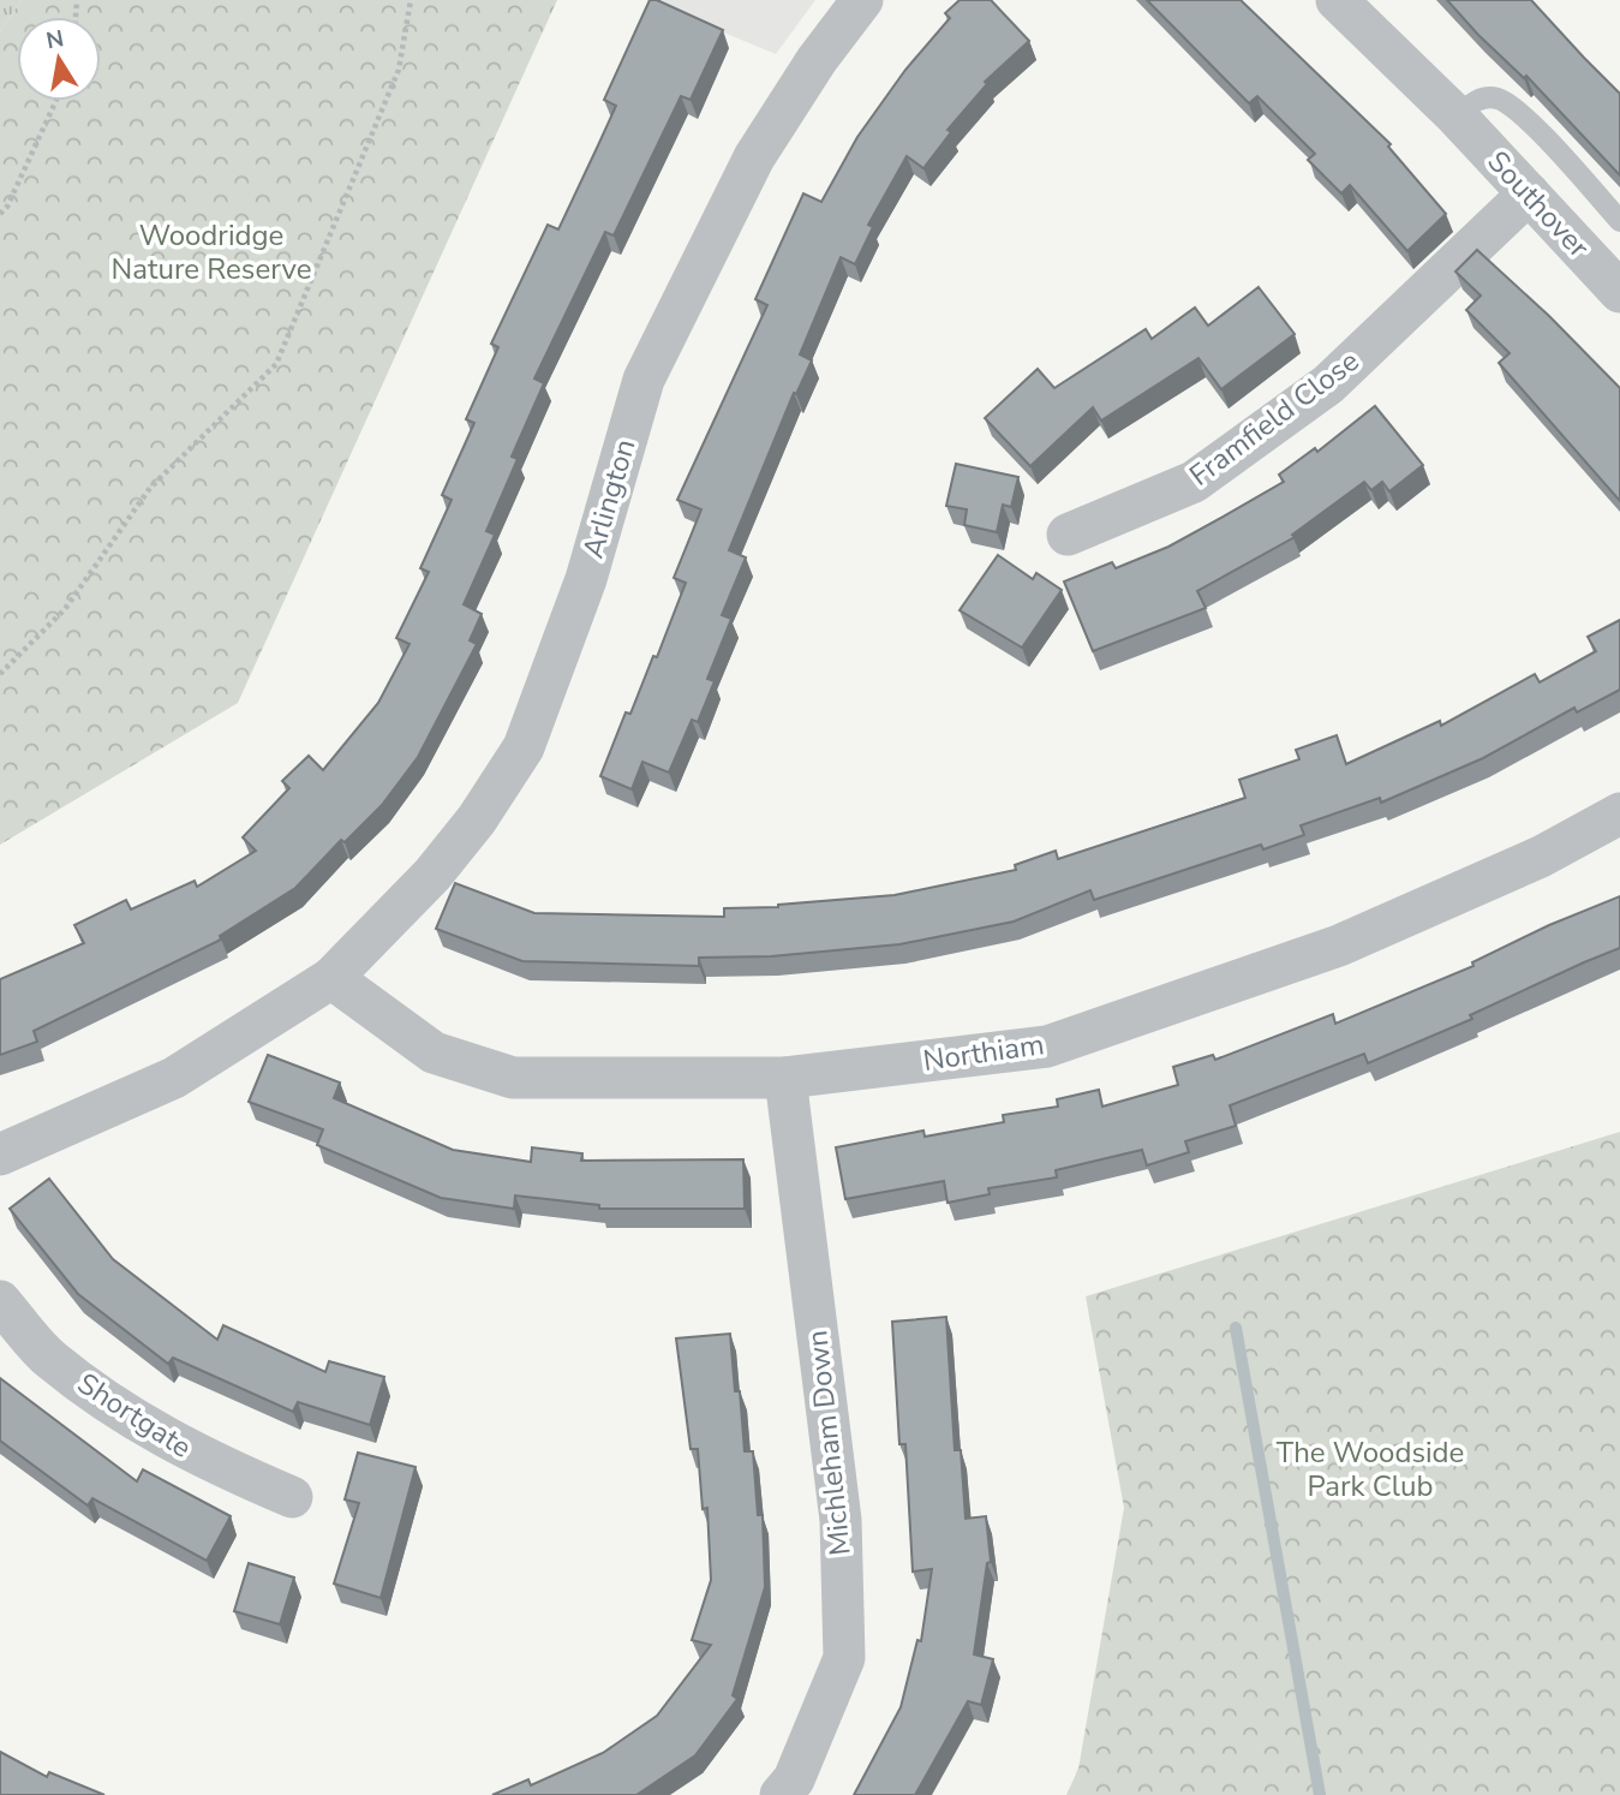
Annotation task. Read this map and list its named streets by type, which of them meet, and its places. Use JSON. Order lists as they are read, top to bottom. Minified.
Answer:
{"streets":{"street":["Southover","Framfield Close","Arlington","Northiam","Shortgate","Michleham Down"]},"crossings":[["Southover","Framfield Close"],["Arlington","Northiam"],["Northiam","Michleham Down"]],"parks":["Woodridge Nature Reserve","The Woodside Park Club"],"north":"top"}
